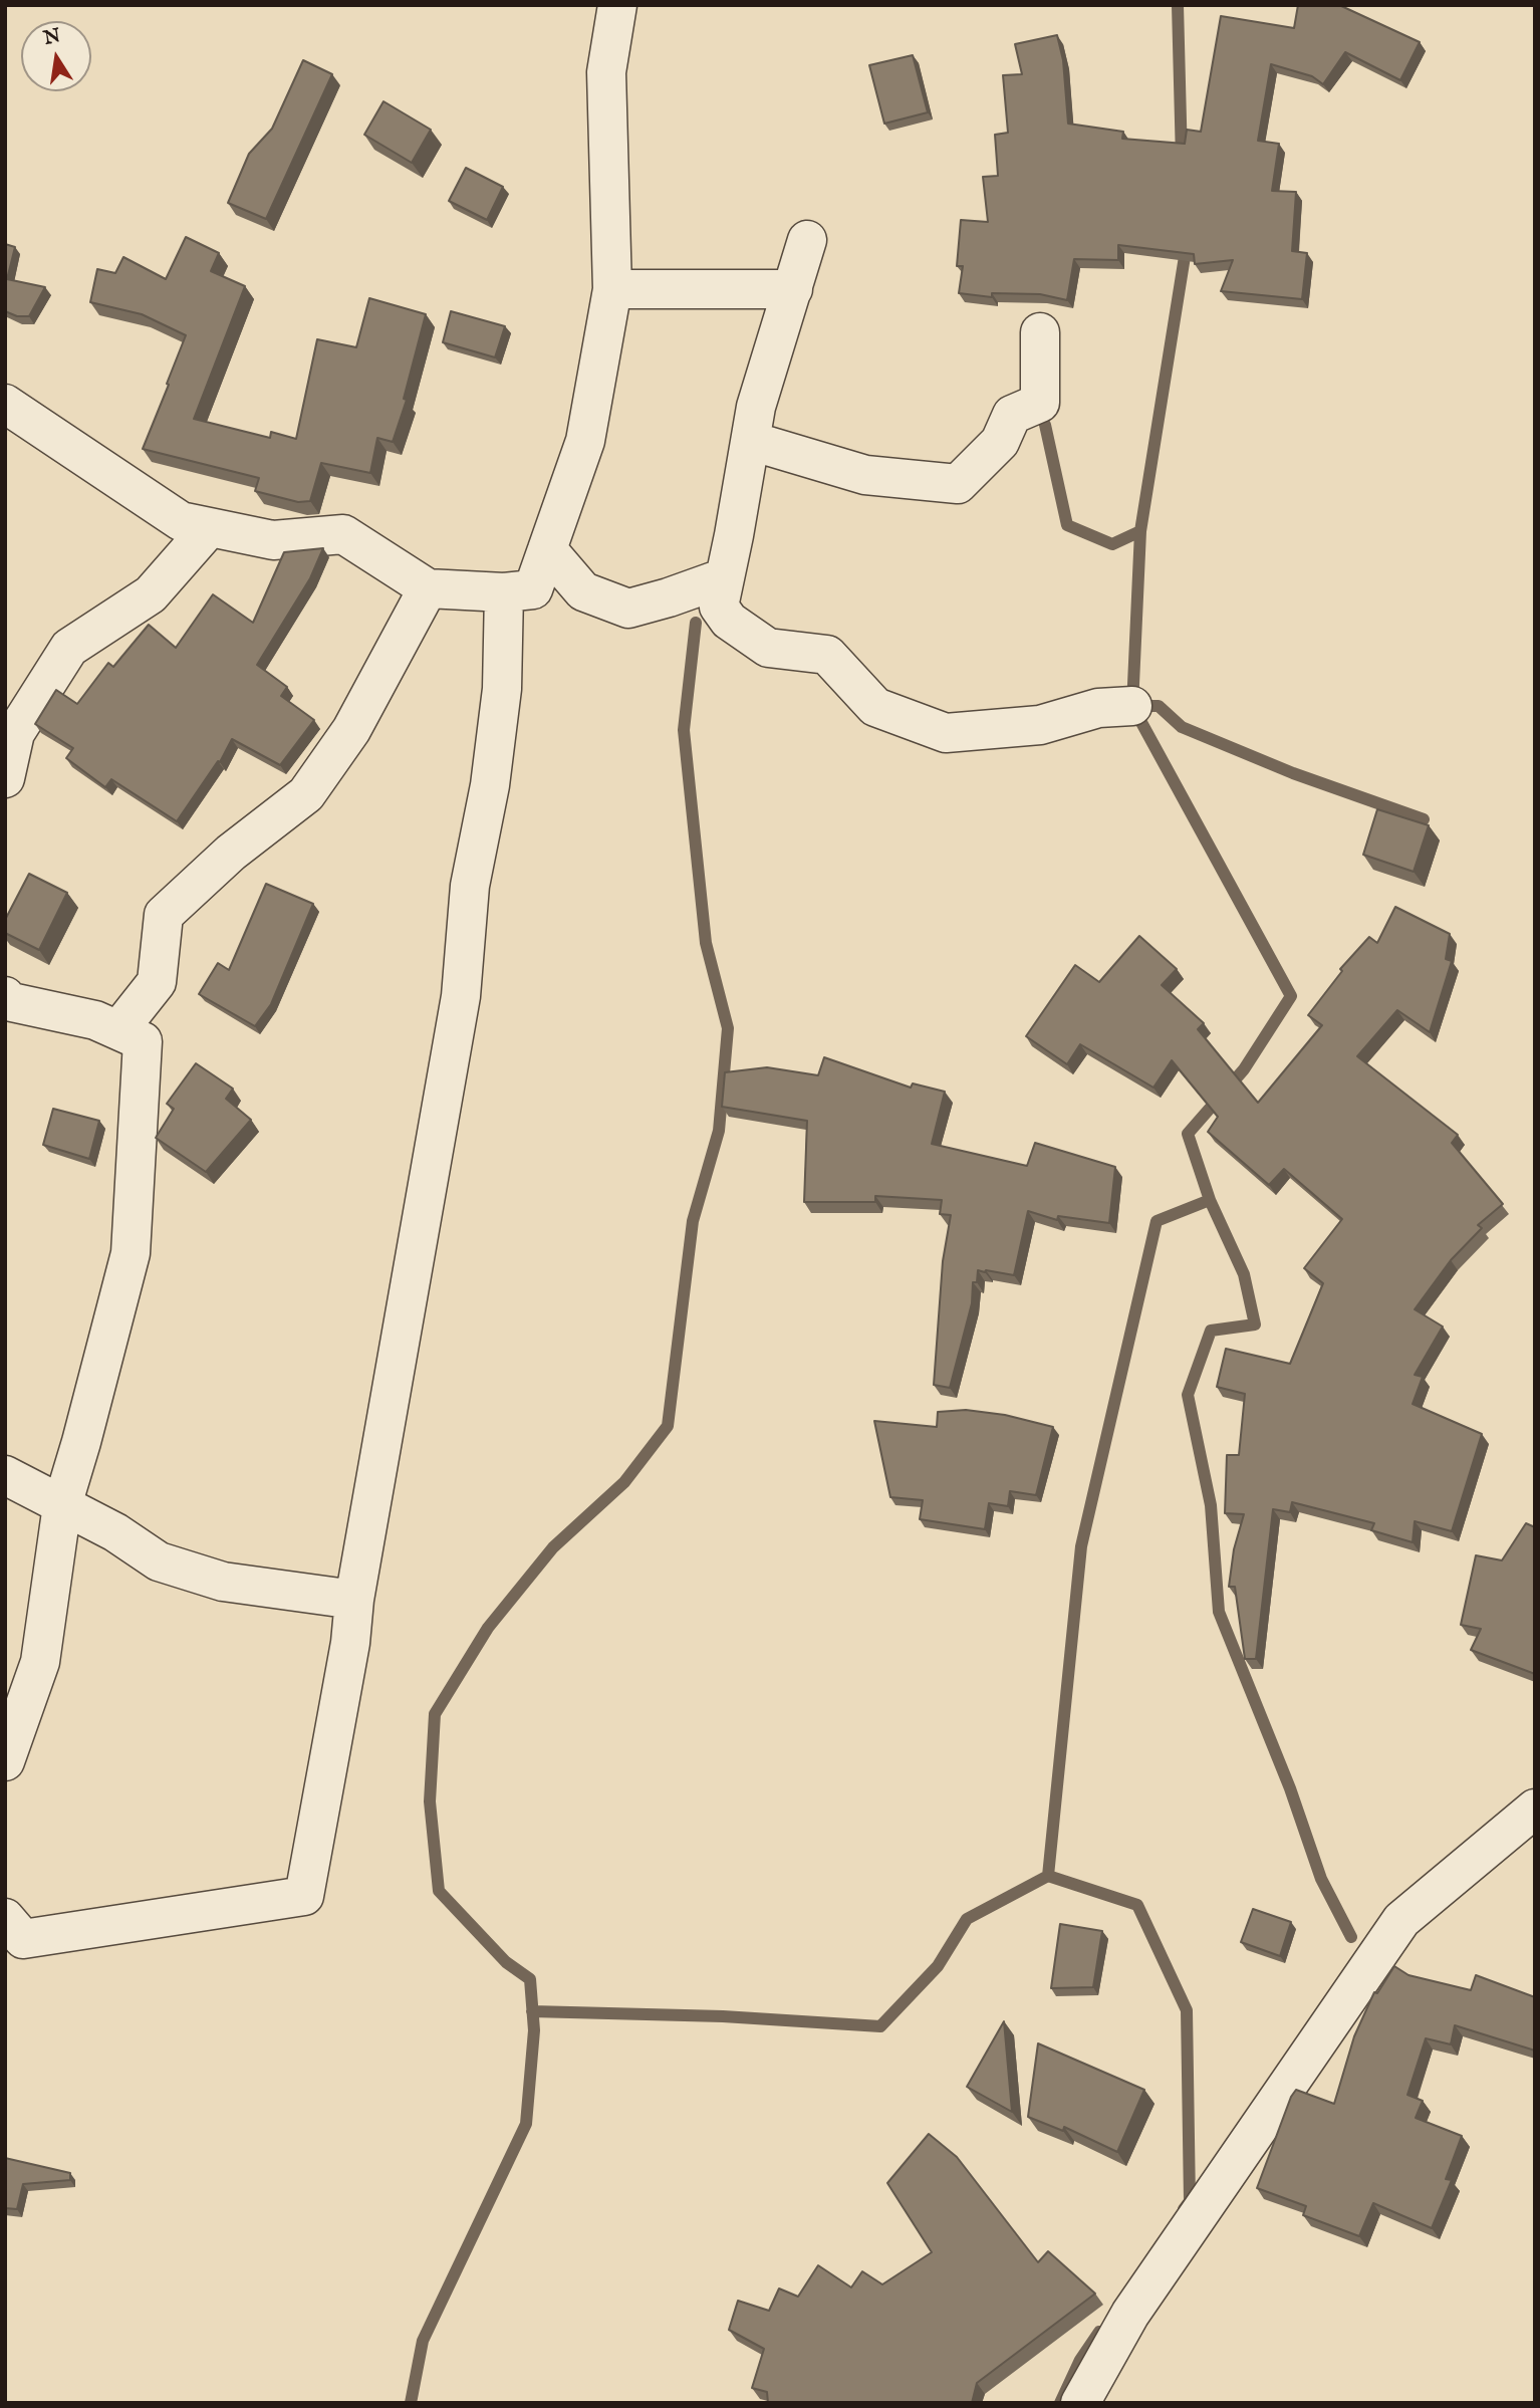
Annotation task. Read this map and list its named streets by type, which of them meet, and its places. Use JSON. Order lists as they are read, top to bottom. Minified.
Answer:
{"north":"top"}
